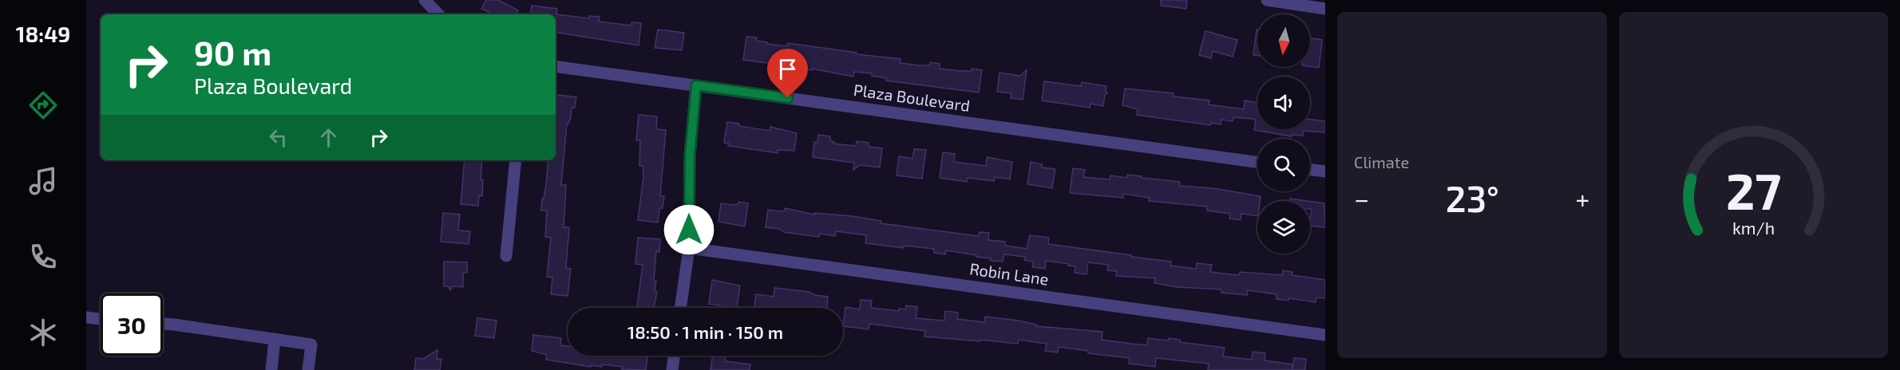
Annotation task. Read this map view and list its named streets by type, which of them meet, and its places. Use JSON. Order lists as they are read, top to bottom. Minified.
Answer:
{"streets":{"street":["Plaza Boulevard","Robin Lane"]},"north":"bottom","page":{"tabs":"18:49","tile":"Climate","turn":["90 m","Plaza Boulevard"],"heat":["−","23°","+"],"limit":"30","trip":"18:50 · 1 min · 150 m","gauge":["27","km/h"]}}
